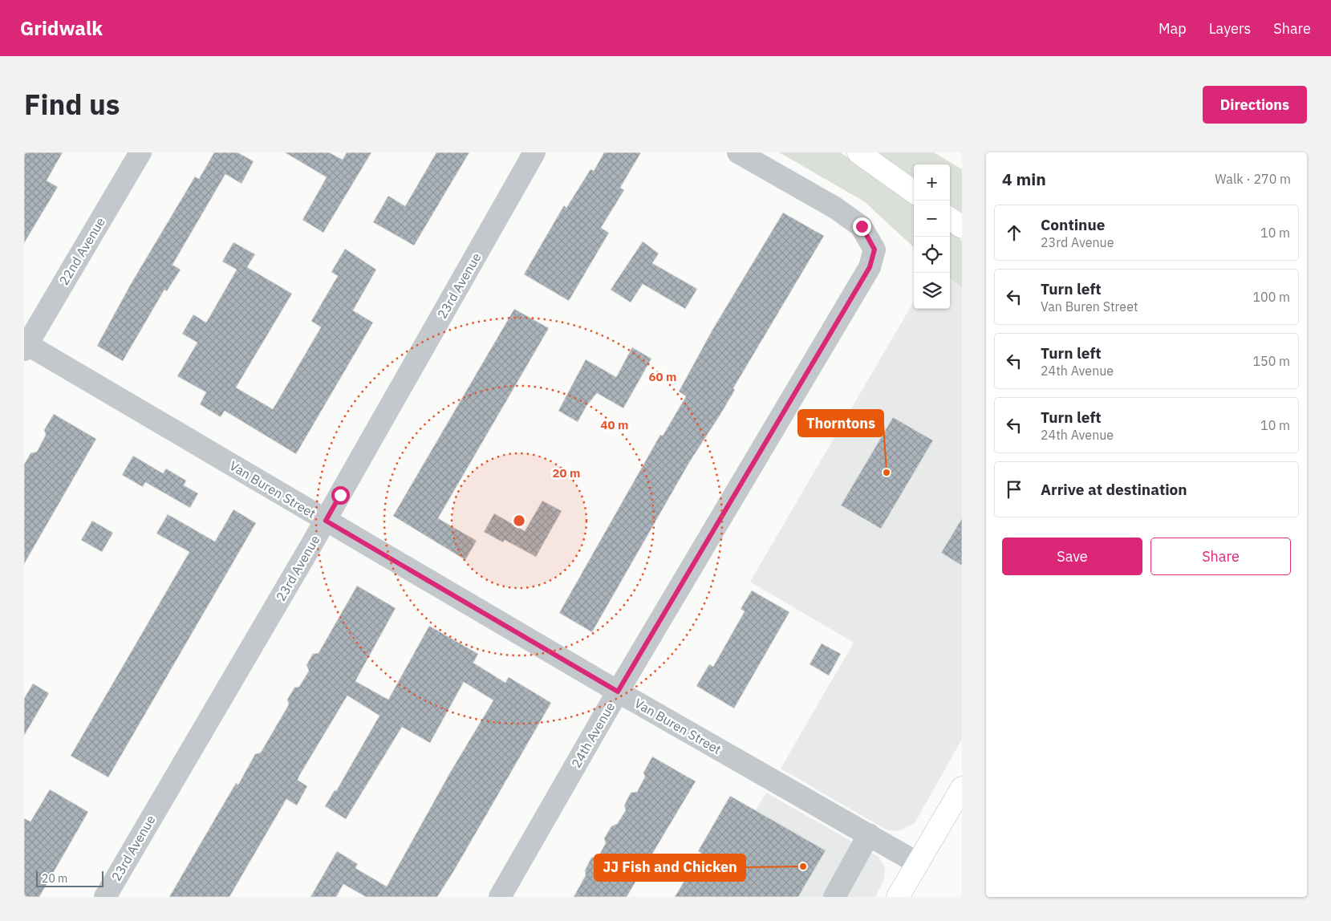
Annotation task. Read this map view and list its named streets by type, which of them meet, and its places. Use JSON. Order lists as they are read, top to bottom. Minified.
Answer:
{"streets":{"street":["22nd Avenue","23rd Avenue","Van Buren Street","24th Avenue"]},"crossings":[["22nd Avenue","Van Buren Street"],["23rd Avenue","Van Buren Street"],["Van Buren Street","24th Avenue"]],"places":["Thorntons","JJ Fish and Chicken"],"scale_bar":"20 m","page":{"header":"Gridwalk","nav":["Map","Layers","Share"],"title":"Find us","buttons":["Directions",["Save","Share"]],"heading":["4 min","Walk · 270 m"],"map_buttons":["+","−"],"list":[["Continue","23rd Avenue","10 m"],["Turn left","Van Buren Street","100 m"],["Turn left","24th Avenue","150 m"],["Turn left","24th Avenue","10 m"],"Arrive at destination"],"scale":"20 m"},"rings":["60 m","40 m","20 m"]}
